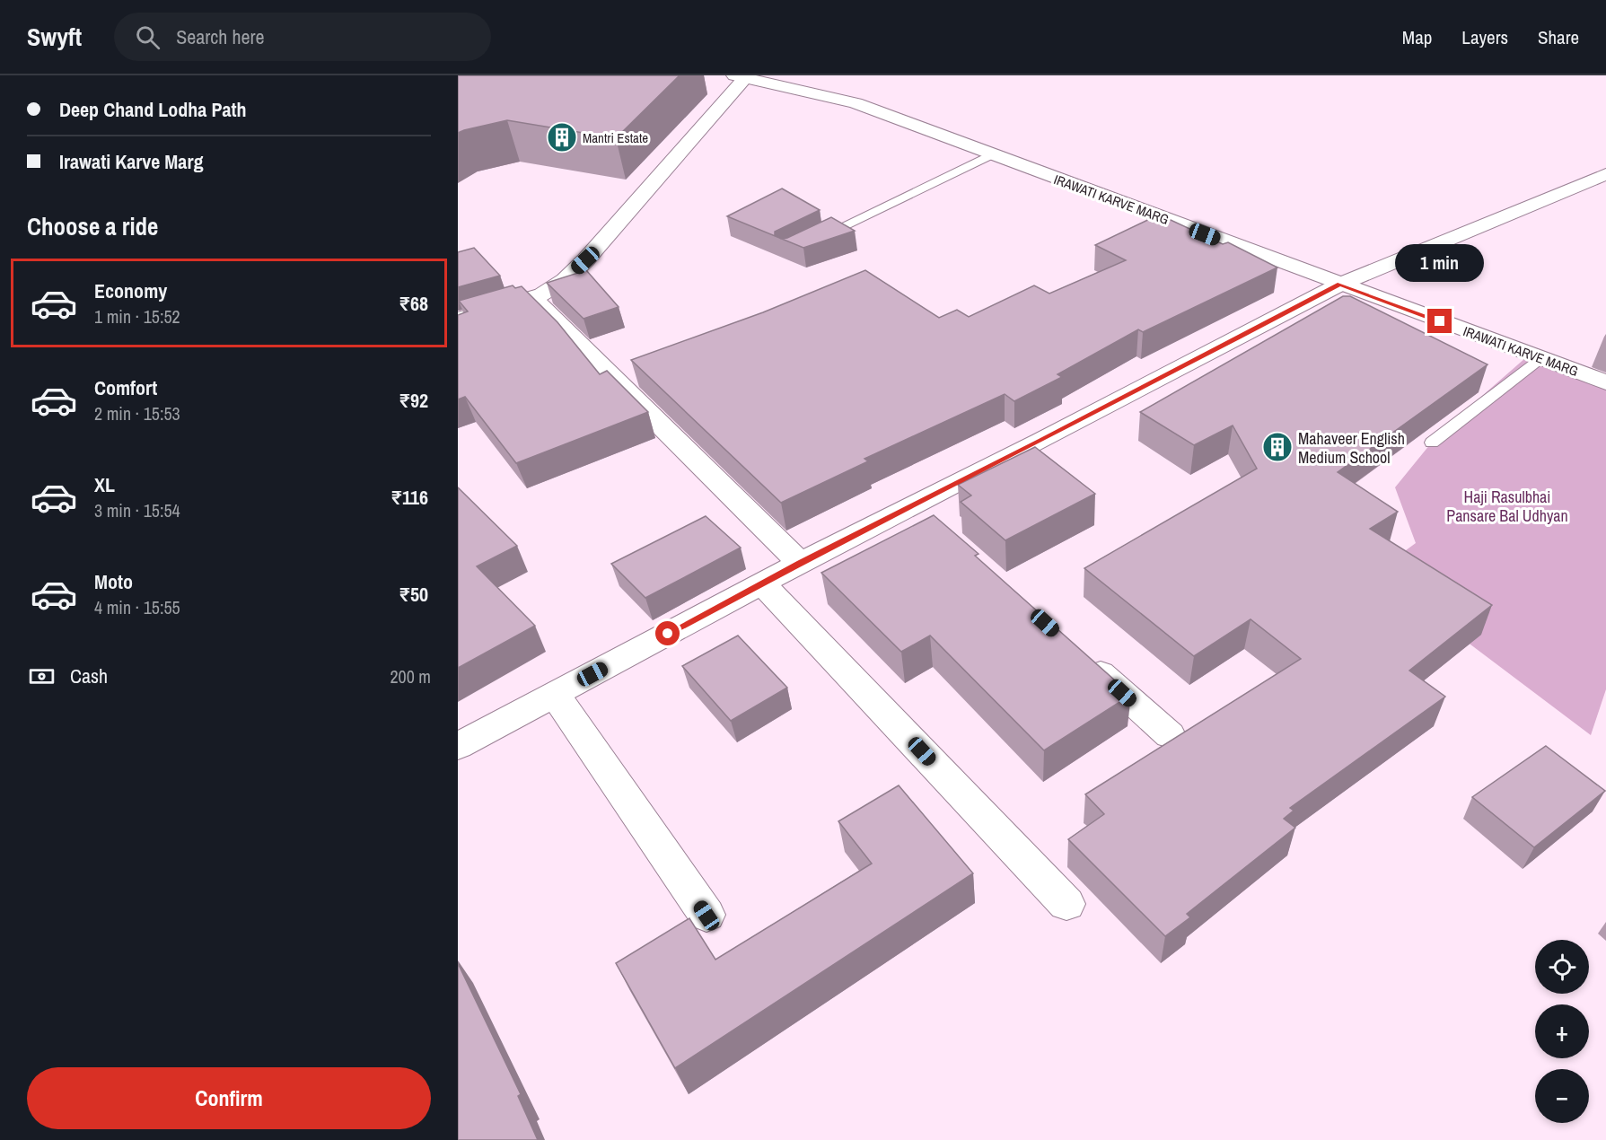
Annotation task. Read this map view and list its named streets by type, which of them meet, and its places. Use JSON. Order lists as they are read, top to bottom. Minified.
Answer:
{"streets":{"street":["IRAWATI KARVE MARG"]},"parks":["Haji Rasulbhai Pansare Bal Udhyan"],"places":{"building":["Mantri Estate","Mahaveer English Medium School"]},"page":{"header":"Swyft","search":"Search here","nav":["Map","Layers","Share"],"banner":["Deep Chand Lodha Path","Irawati Karve Marg"],"heading":"Choose a ride","bubble":"1 min","list":[{"name":"Economy","note":"1 min · 15:52","value":"₹68"},{"name":"Comfort","note":"2 min · 15:53","value":"₹92"},{"name":"XL","note":"3 min · 15:54","value":"₹116"},{"name":"Moto","note":"4 min · 15:55","value":"₹50"}],"pay":["Cash","200 m"],"map_buttons":["+","−"],"buttons":"Confirm"}}
